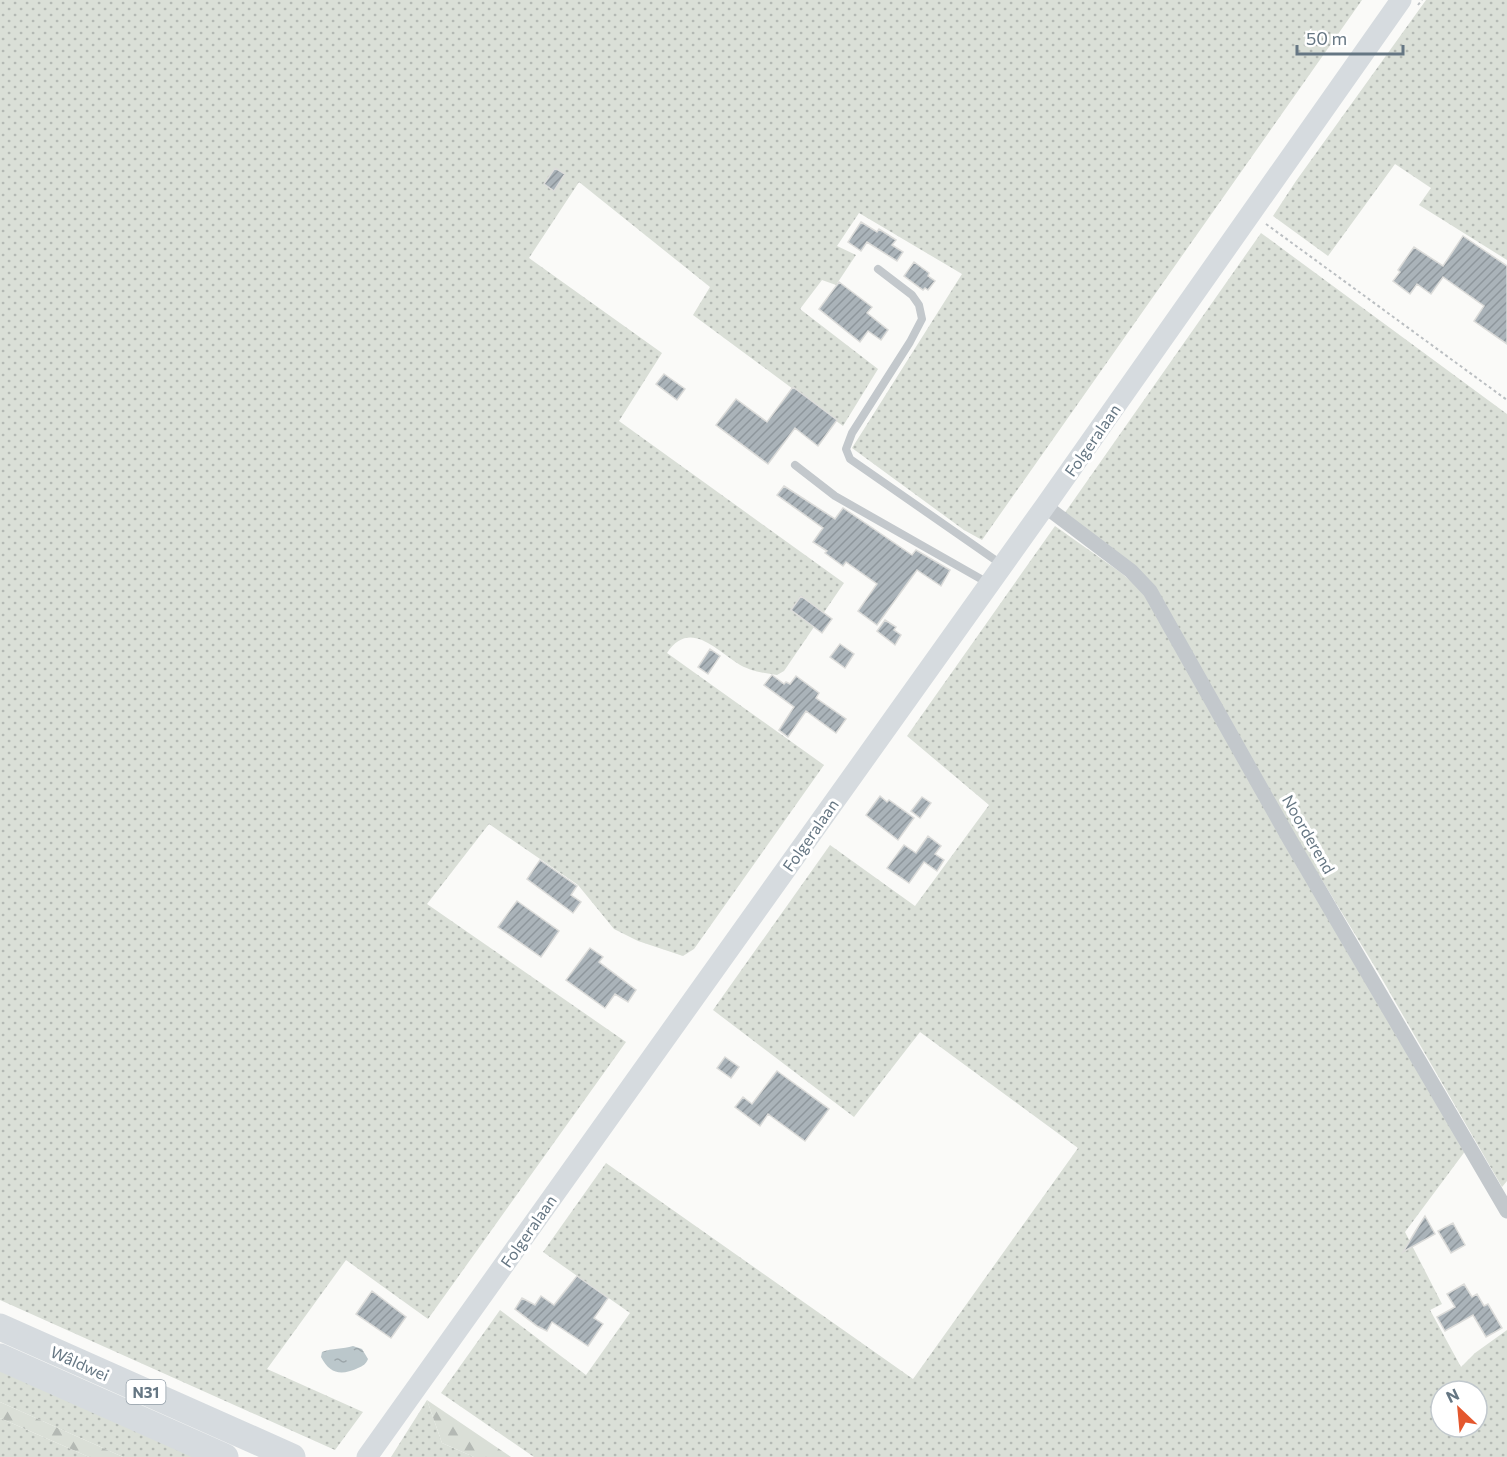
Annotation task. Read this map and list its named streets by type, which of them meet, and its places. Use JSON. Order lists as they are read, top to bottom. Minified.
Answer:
{"streets":{"highway":["Wâldwei","N31"],"main road":["Folgeralaan"],"street":["Noorderend"]},"crossings":[["Folgeralaan","Noorderend"]],"scale_bar":"50 m","north":"top left"}
